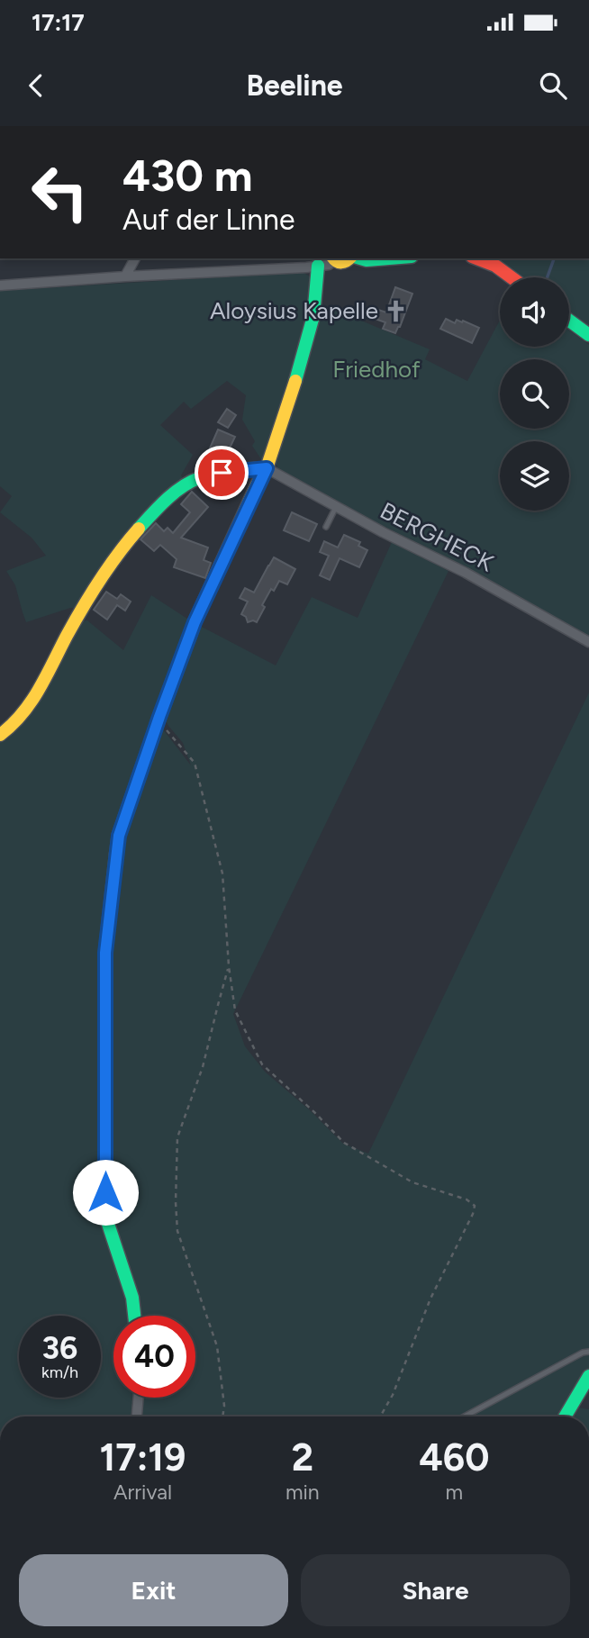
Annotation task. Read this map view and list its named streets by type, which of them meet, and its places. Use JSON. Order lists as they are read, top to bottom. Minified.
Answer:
{"streets":{"street":["BERGHECK"]},"parks":["Friedhof"],"places":{"church":["Aloysius Kapelle"]},"page":{"status":"17:17","header":"Beeline","turn":["430 m","Auf der Linne"],"speed":"36 km/h","limit":"40","eta":["17:19","Arrival","2","min","460","m"],"buttons":["Exit","Share"]}}
